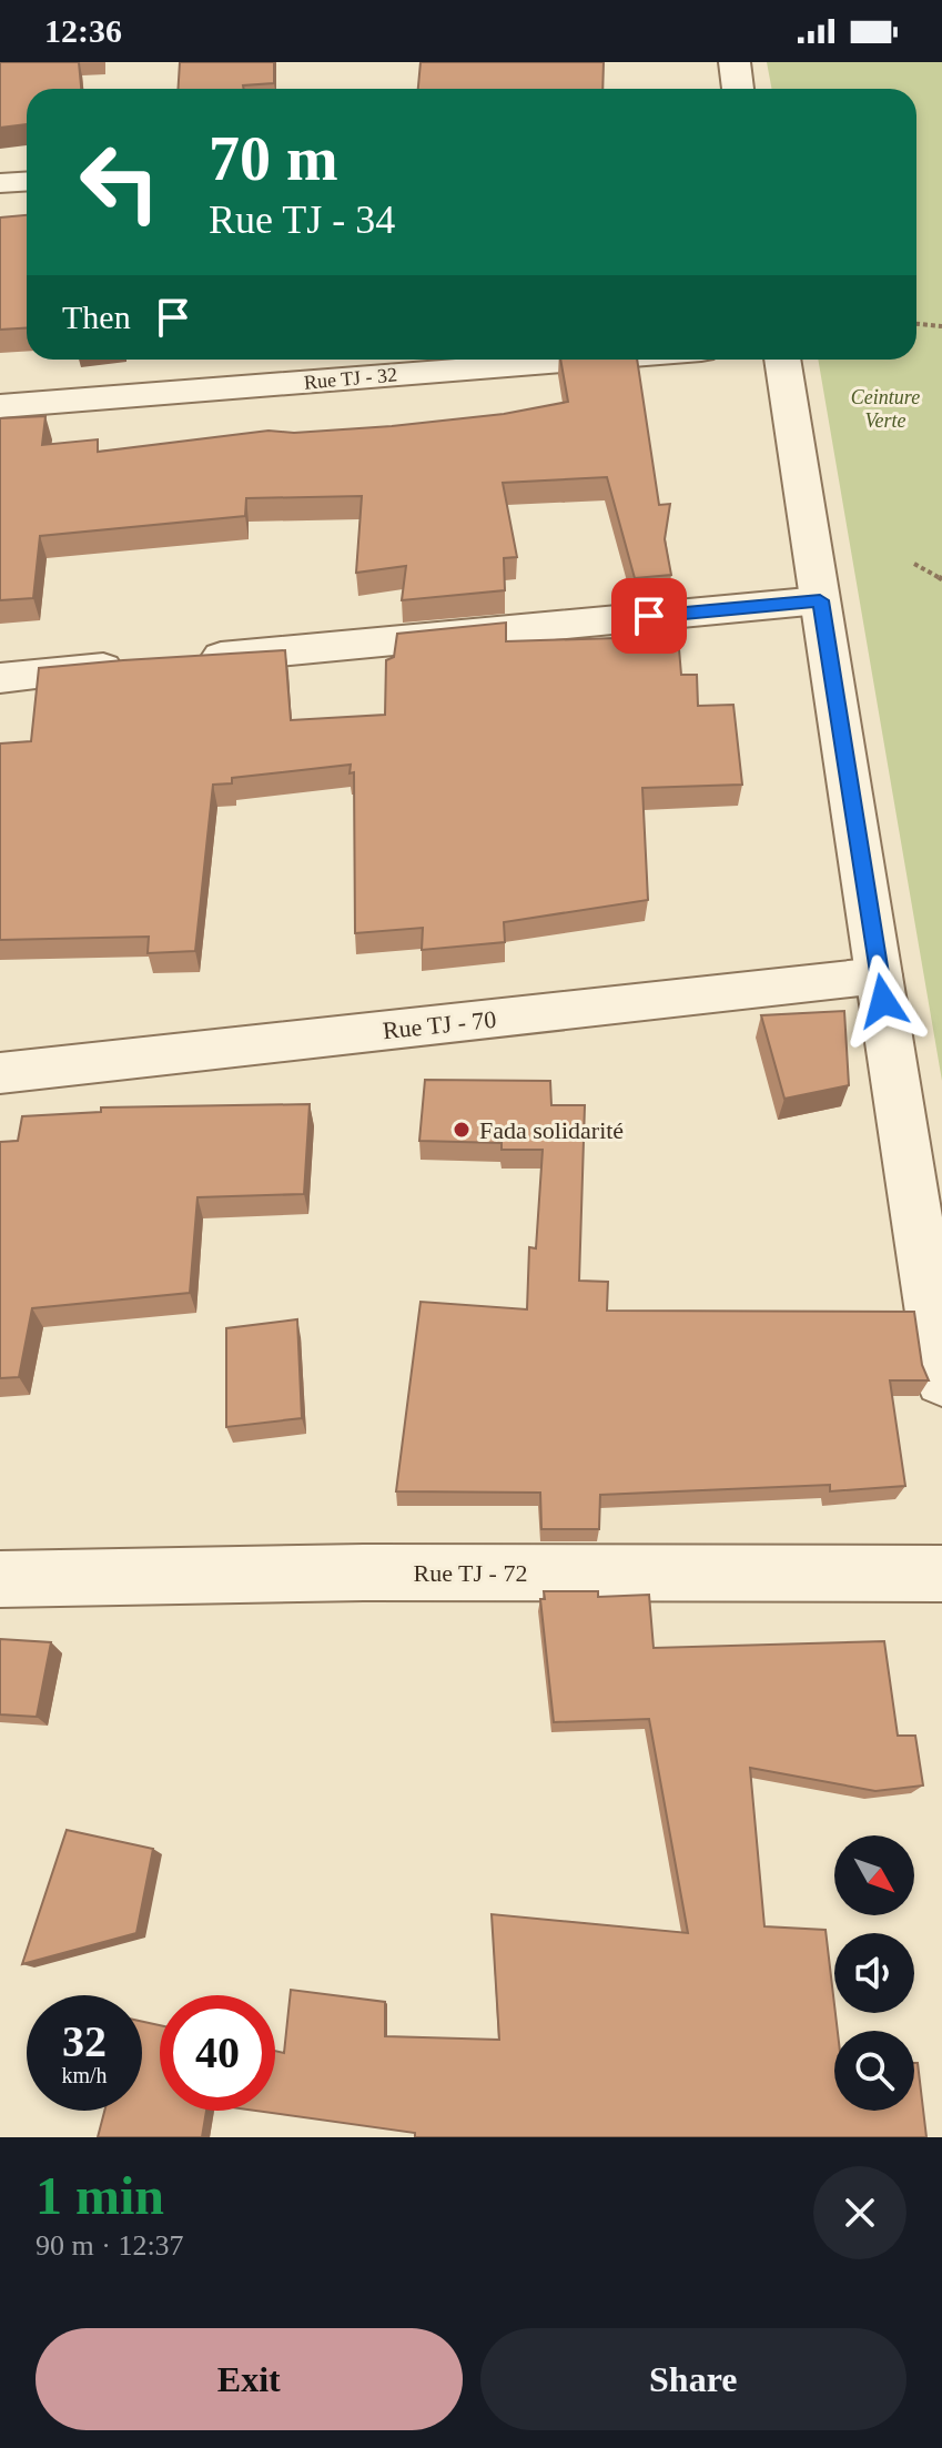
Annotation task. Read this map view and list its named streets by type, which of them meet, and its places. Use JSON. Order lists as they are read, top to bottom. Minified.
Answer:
{"streets":{"street":["Rue TJ - 32","Rue TJ - 70","Rue TJ - 72"]},"parks":["Ceinture Verte"],"places":["Fada solidarité"],"north":"bottom right","page":{"status":"12:36","turn":["70 m","Rue TJ - 34"],"then":"Then","speed":"32 km/h","limit":"40","heading":["1 min","90 m · 12:37"],"buttons":["Exit","Share"]}}
